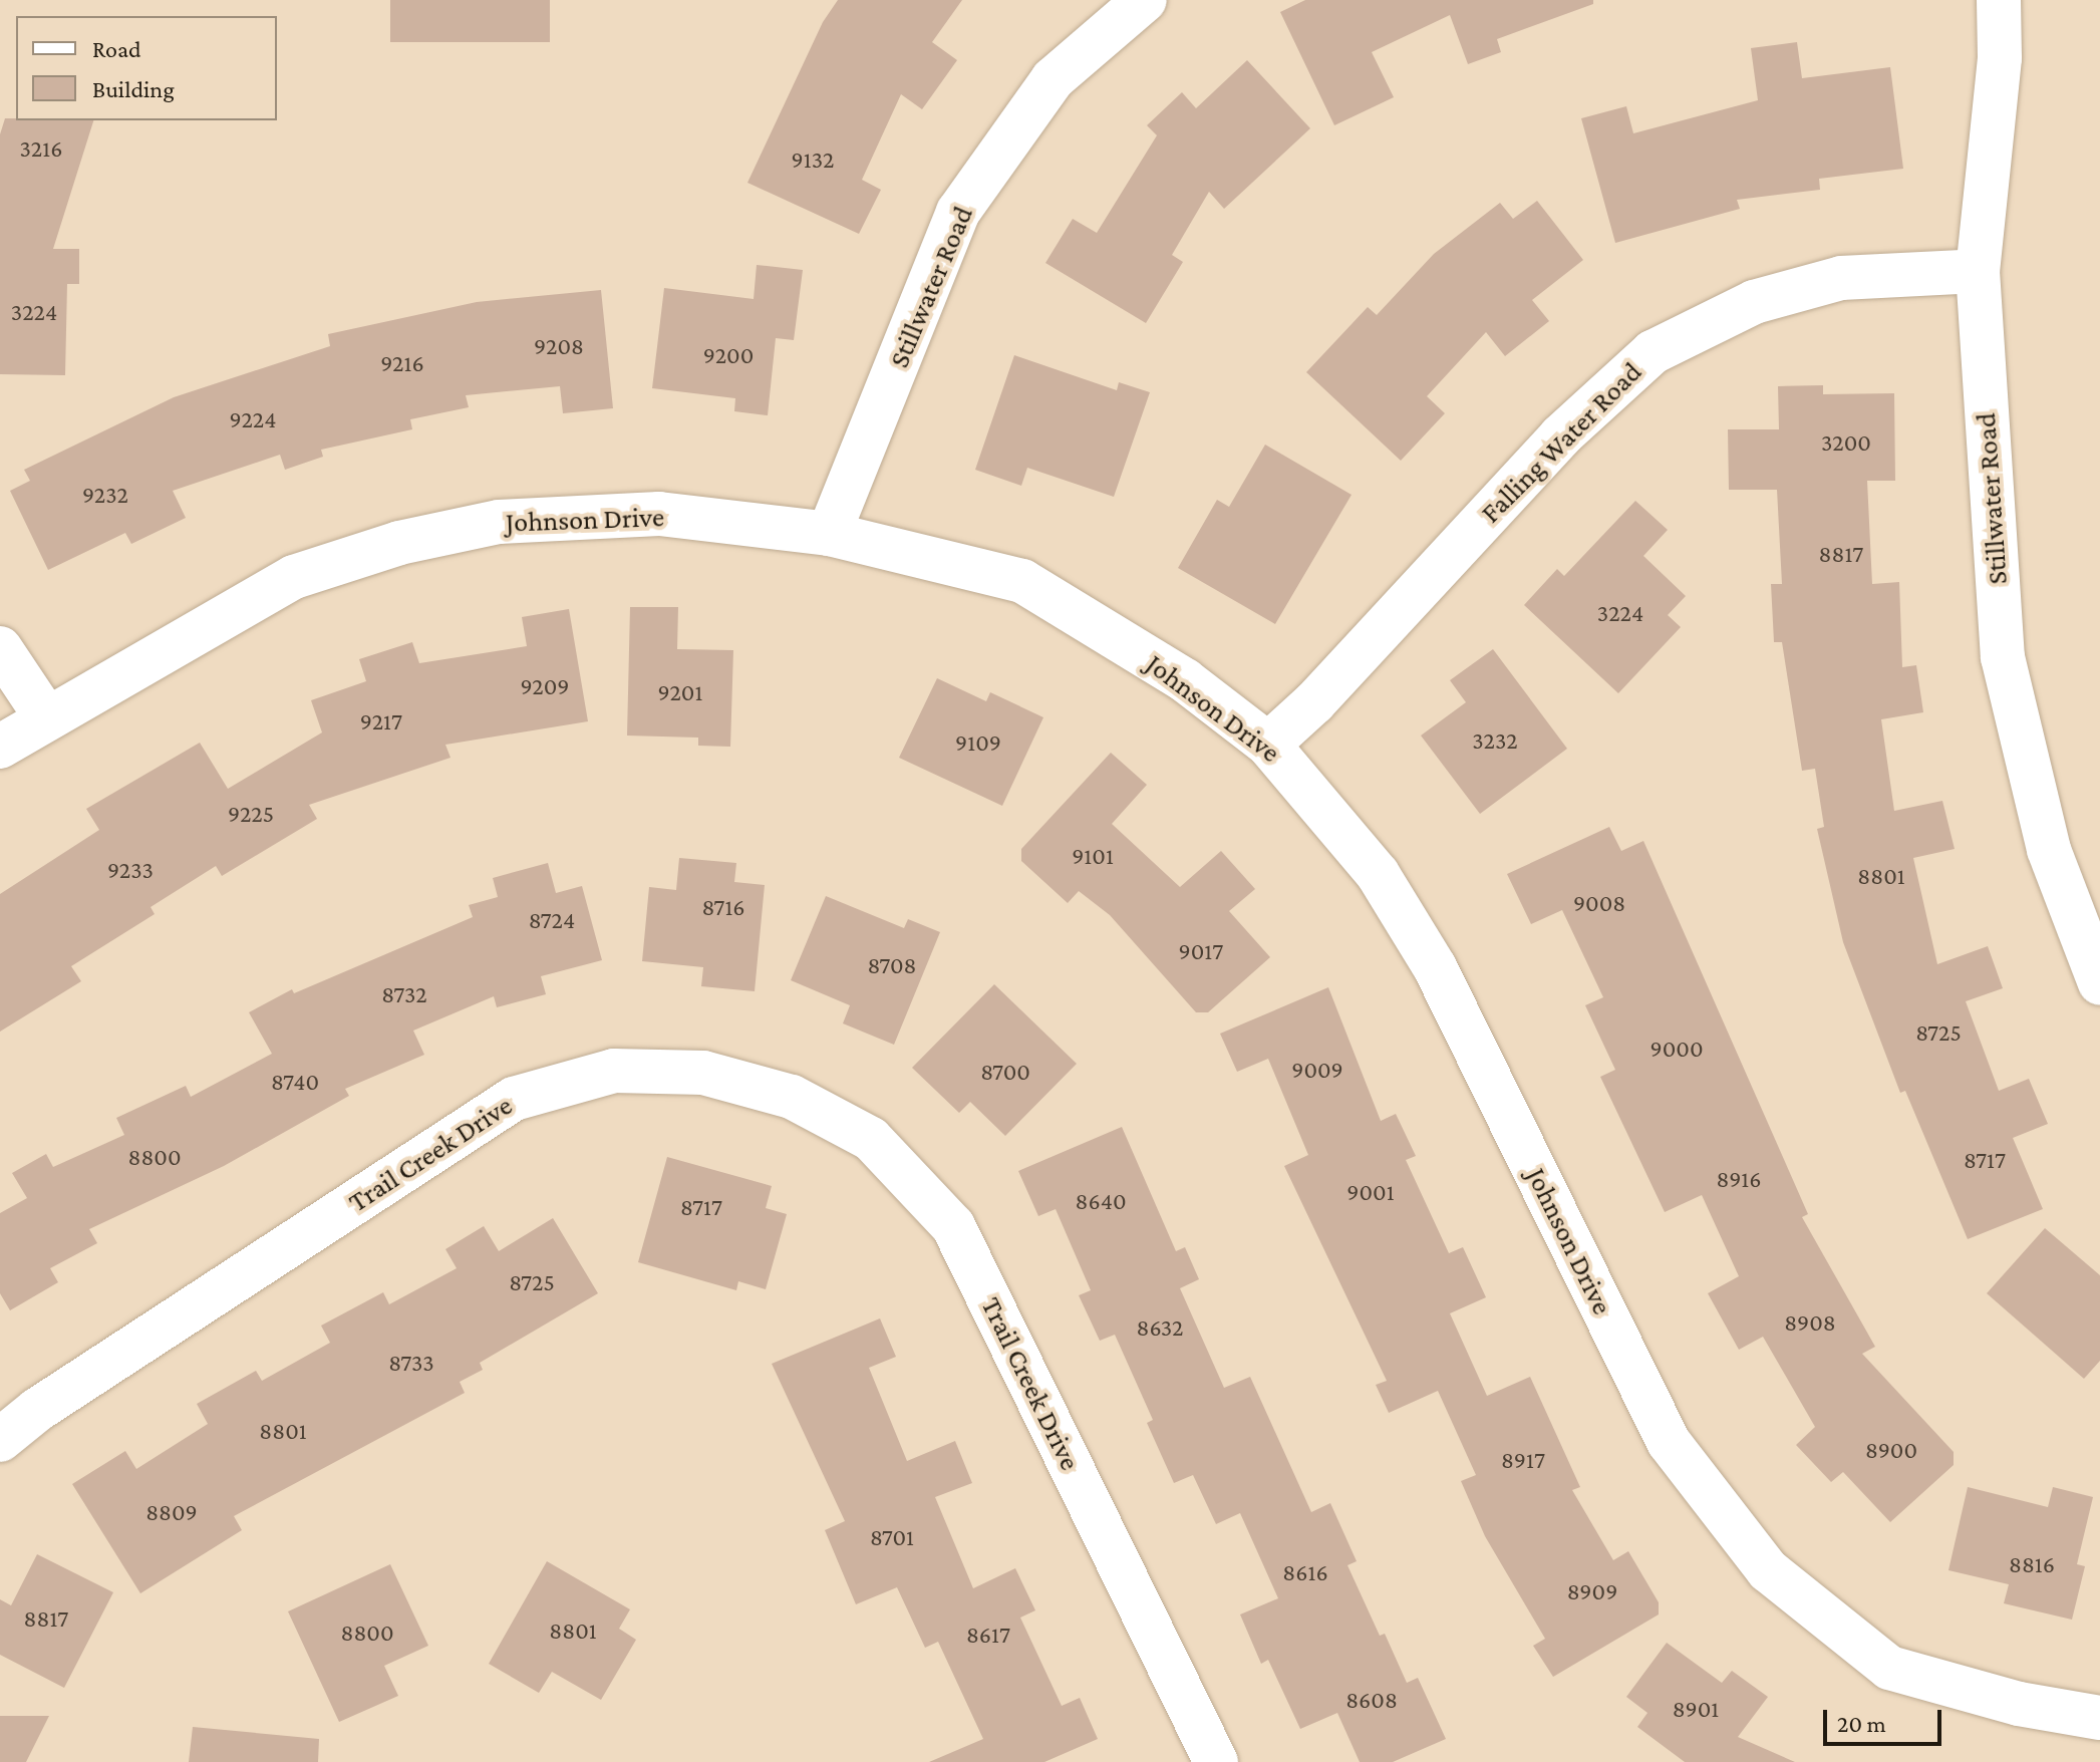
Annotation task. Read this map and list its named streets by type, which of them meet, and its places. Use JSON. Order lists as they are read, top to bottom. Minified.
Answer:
{"streets":{"street":["Stillwater Road","Falling Water Road","Johnson Drive","Trail Creek Drive"]},"crossings":[["Stillwater Road","Falling Water Road"],["Stillwater Road","Johnson Drive"],["Falling Water Road","Johnson Drive"]],"house_numbers":["3216","9132","3224","9208","9200","9216","9224","3200","9232","8817","3224","9209","9201","9217","3232","9109","9225","9101","9233","8801","9008","8716","8724","9017","8708","8732","8725","9000","9009","8700","8740","8800","8717","8916","9001","8640","8717","8725","8908","8632","8733","8801","8900","8917","8809","8701","8816","8616","8909","8817","8801","8800","8617","8608","8901"],"legend":["Road","Building"],"scale_bar":"20 m"}
